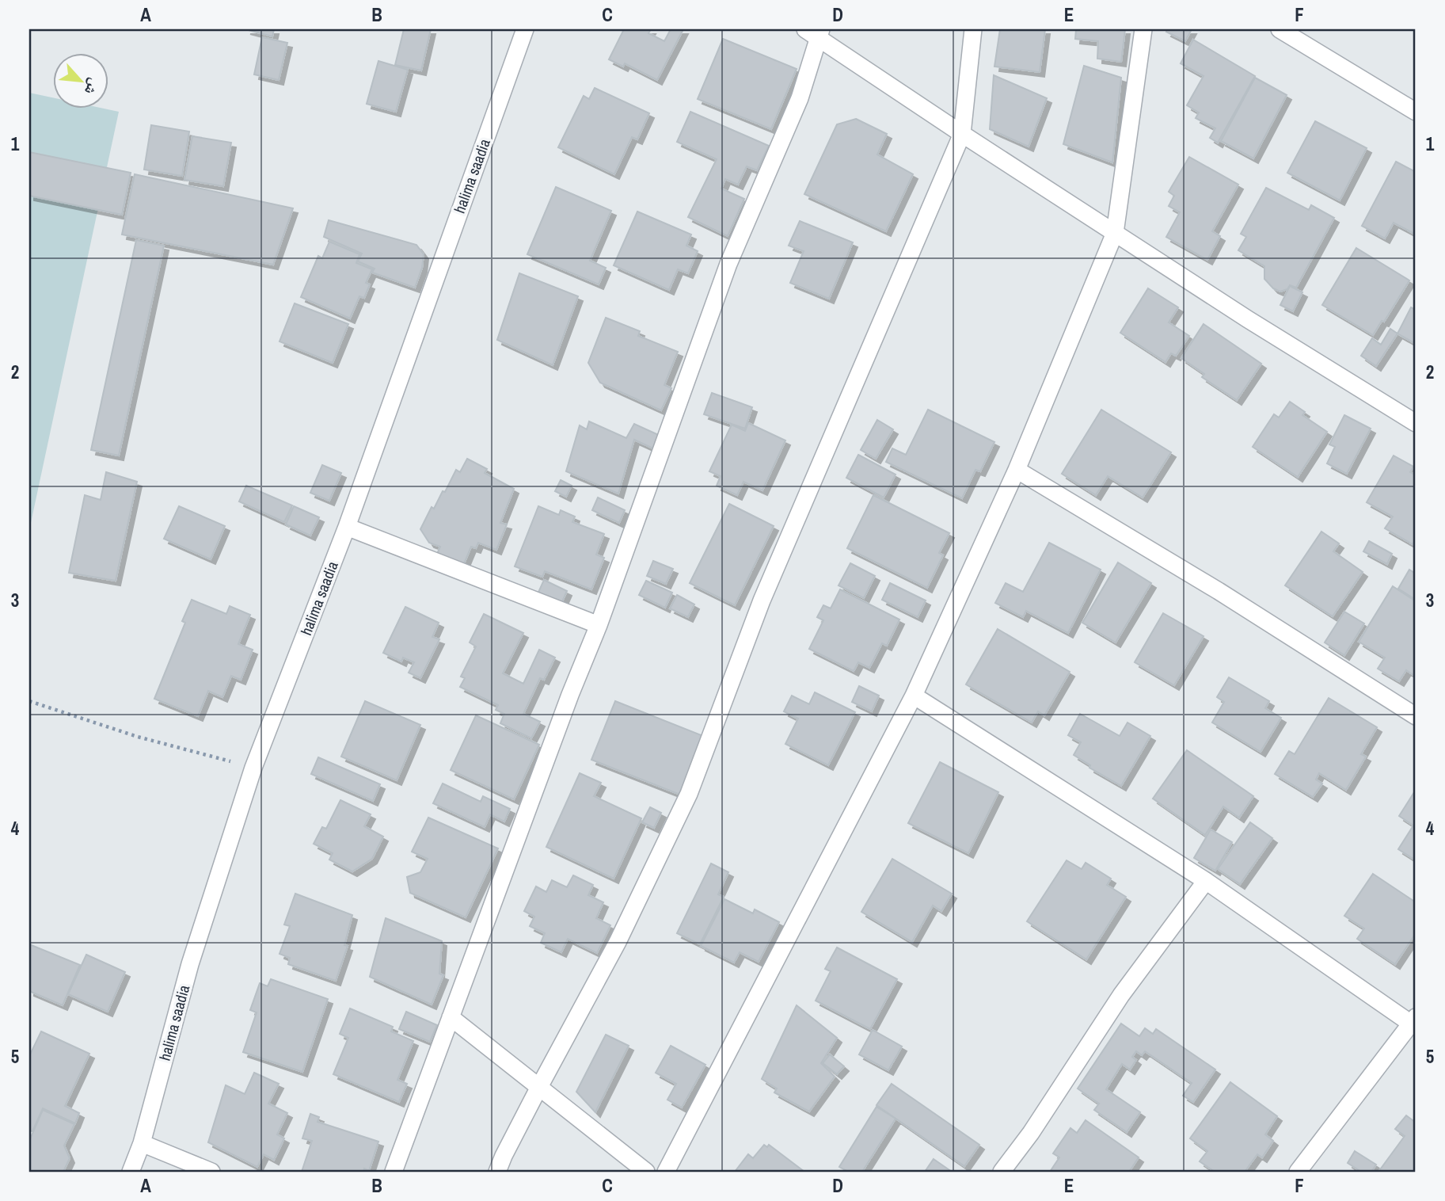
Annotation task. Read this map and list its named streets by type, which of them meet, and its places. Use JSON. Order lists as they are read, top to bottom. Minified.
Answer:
{"streets":{"street":["halima saadia"]},"north":"bottom right","grid":{"columns":["A","B","C","D","E","F"],"rows":["1","2","3","4","5"]}}
